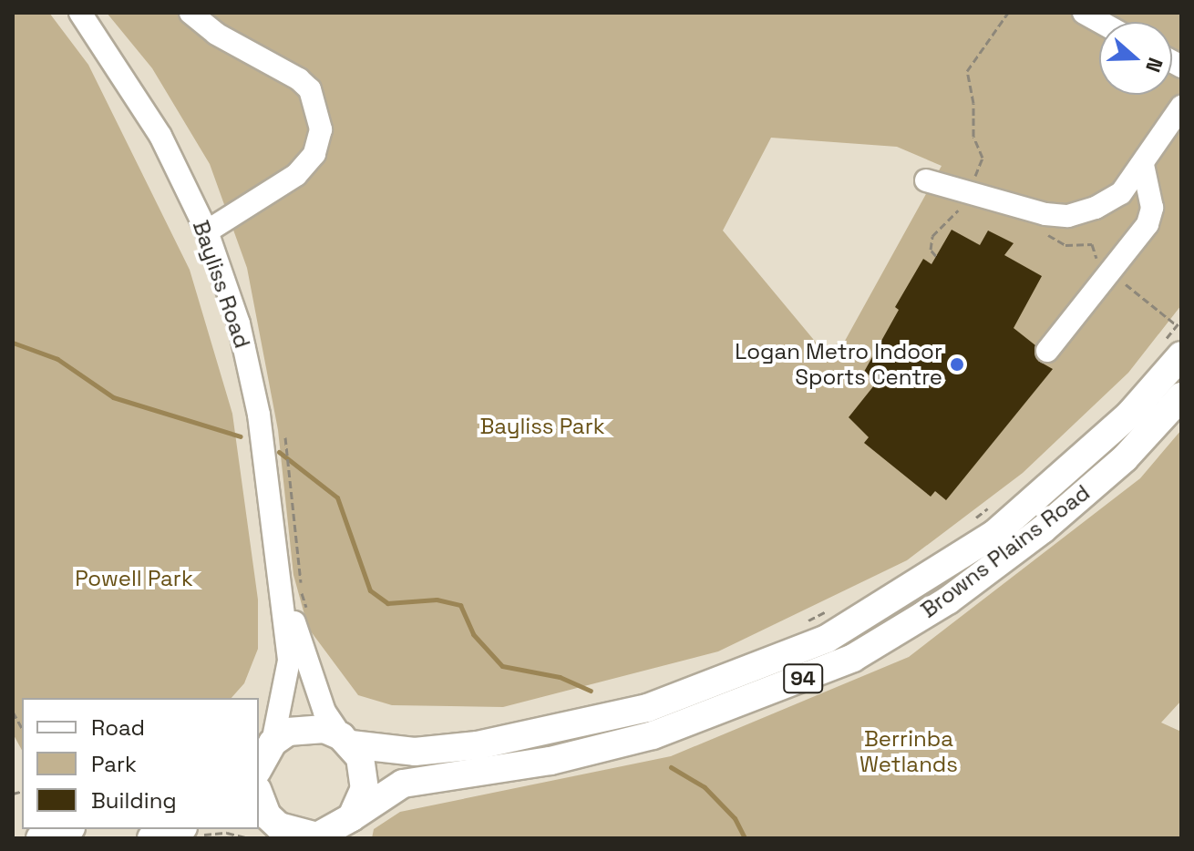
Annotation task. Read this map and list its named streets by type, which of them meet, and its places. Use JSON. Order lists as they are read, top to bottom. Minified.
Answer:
{"streets":{"main road":["Browns Plains Road","94"],"street":["Bayliss Road"]},"crossings":[["Bayliss Road","Browns Plains Road"],["Bayliss Road","94"],["Browns Plains Road","94"]],"parks":["Bayliss Park","Powell Park","Berrinba Wetlands"],"places":["Logan Metro Indoor Sports Centre"],"legend":["Road","Park","Building"],"north":"right"}
